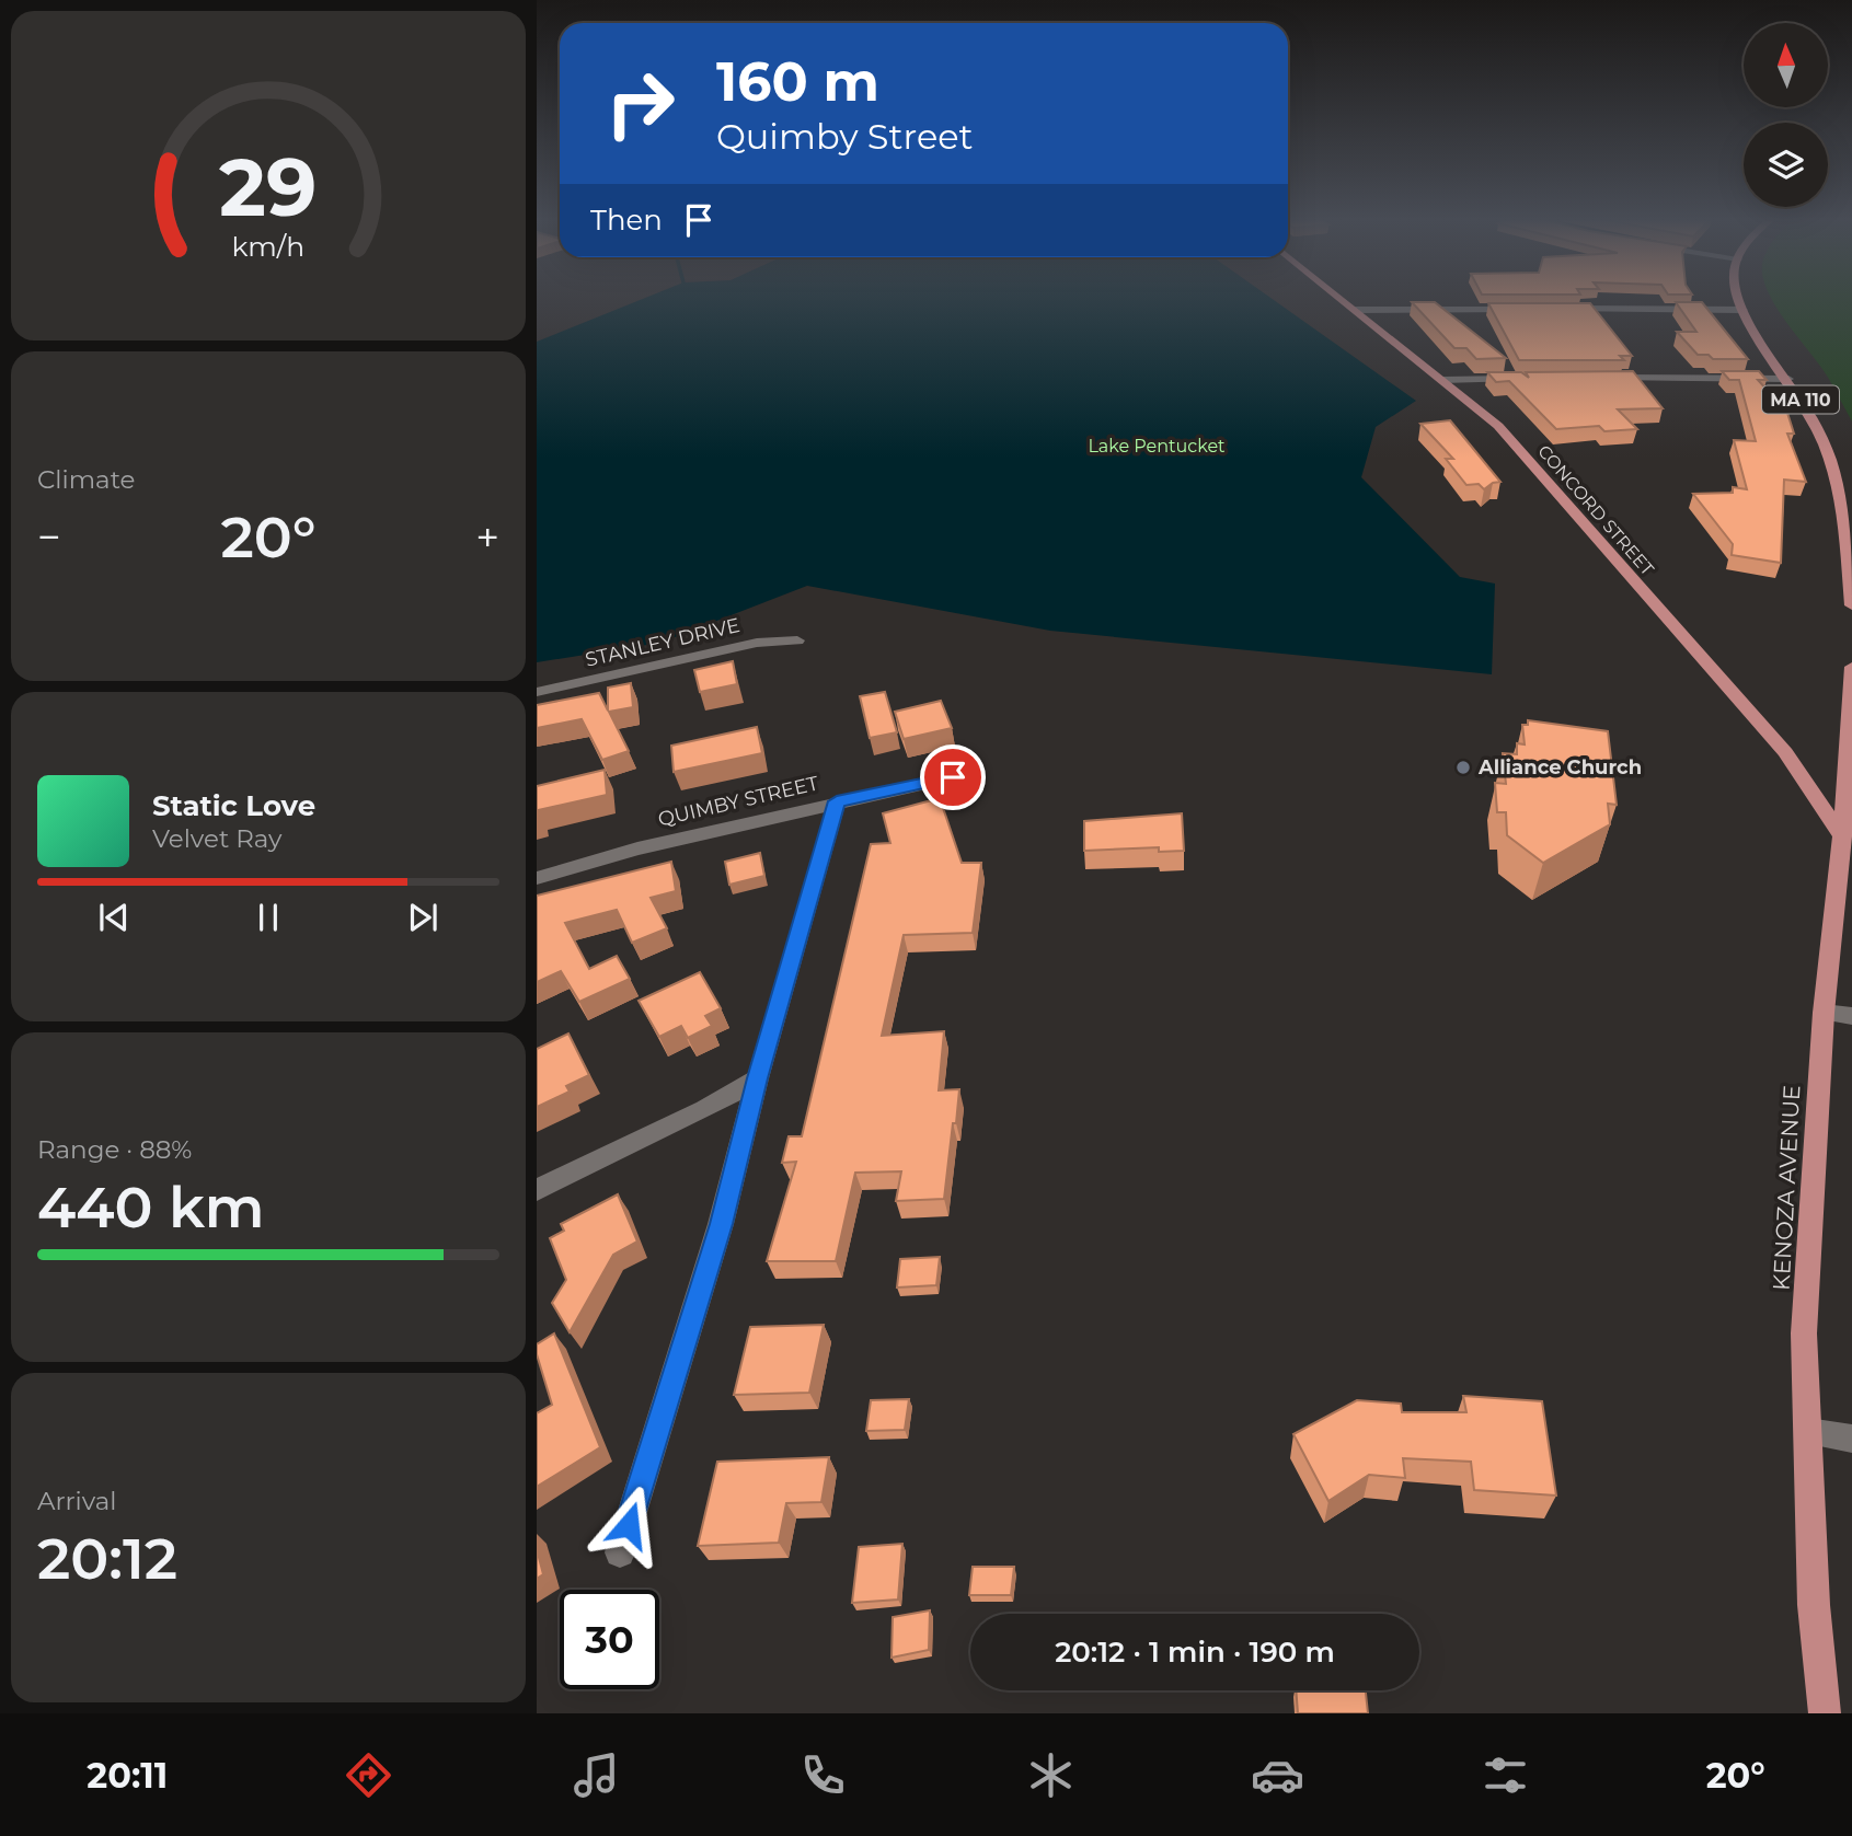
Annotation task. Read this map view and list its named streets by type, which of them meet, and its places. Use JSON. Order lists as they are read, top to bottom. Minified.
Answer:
{"streets":{"main road":["MA 110","CONCORD STREET","KENOZA AVENUE"],"street":["STANLEY DRIVE","QUIMBY STREET"]},"crossings":[["CONCORD STREET","KENOZA AVENUE"]],"parks":["Lake Pentucket"],"places":["Alliance Church"],"north":"top","page":{"turn":["160 m","Quimby Street"],"then":"Then","tile":["Climate",["Range · 88%","440 km"],["Arrival","20:12"]],"heat":["−","20°","+"],"song":["Static Love","Velvet Ray"],"limit":"30","trip":"20:12 · 1 min · 190 m","tabs":["20:11","20°"],"gauge":["29","km/h"]}}
